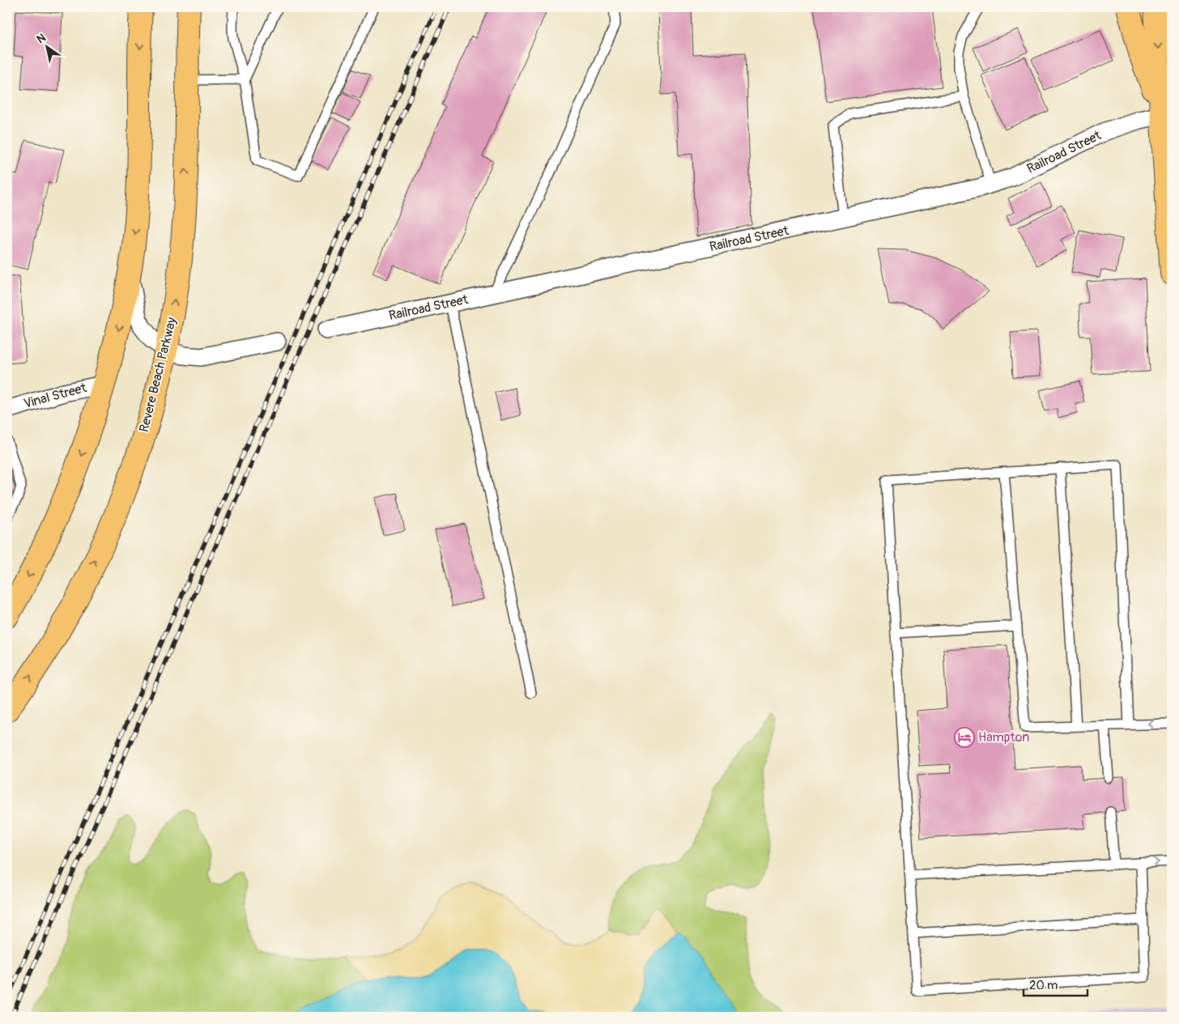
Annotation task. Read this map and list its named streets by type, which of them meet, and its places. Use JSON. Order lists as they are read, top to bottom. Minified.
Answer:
{"streets":{"highway":["Revere Beach Parkway"],"street":["Railroad Street","Vinal Street"]},"places":{"hotel":["Hampton"]},"scale_bar":"20 m","north":"top left"}
